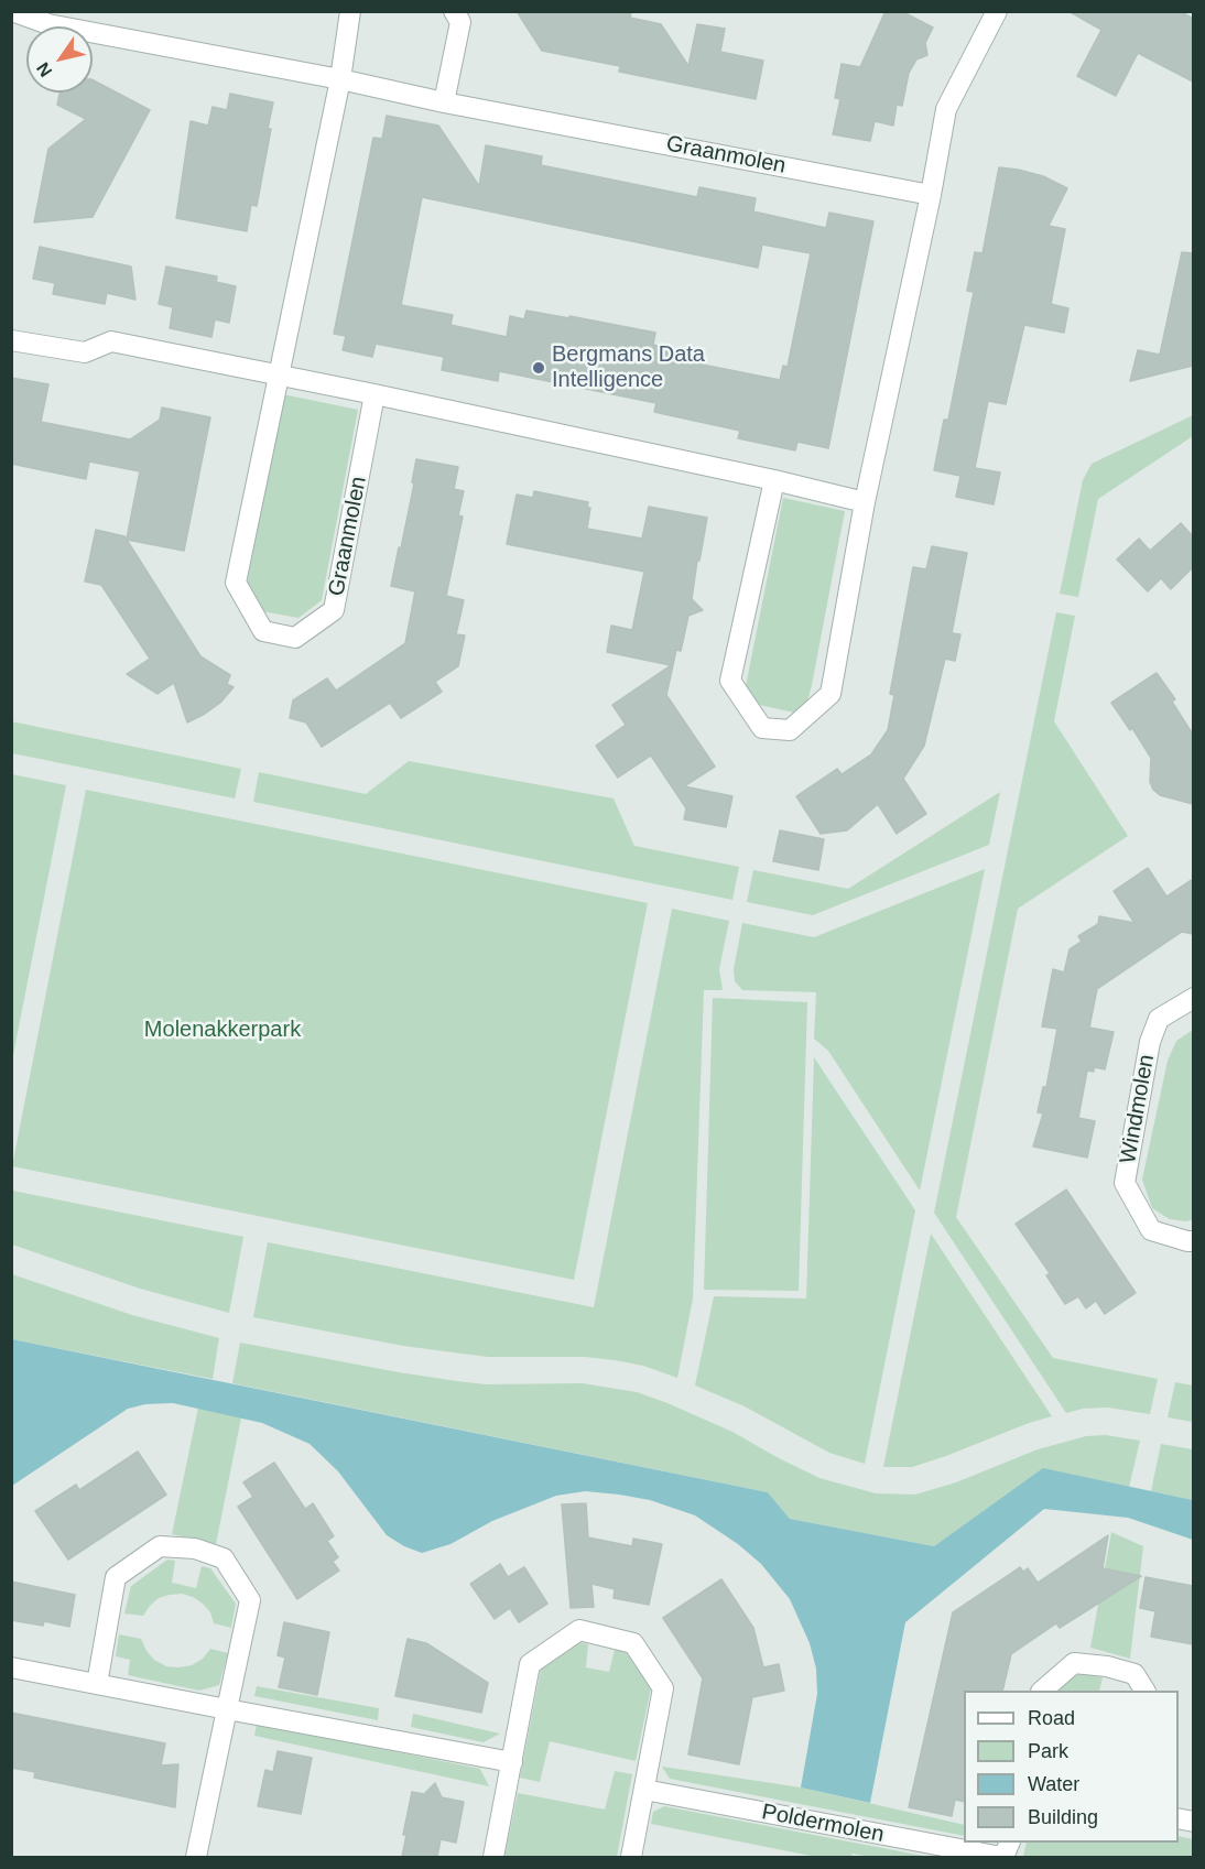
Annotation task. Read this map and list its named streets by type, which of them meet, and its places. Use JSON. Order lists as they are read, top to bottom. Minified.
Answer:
{"streets":{"street":["Graanmolen","Windmolen","Poldermolen"]},"parks":["Molenakkerpark"],"places":["Bergmans Data Intelligence"],"legend":["Road","Park","Water","Building"],"north":"bottom left"}
